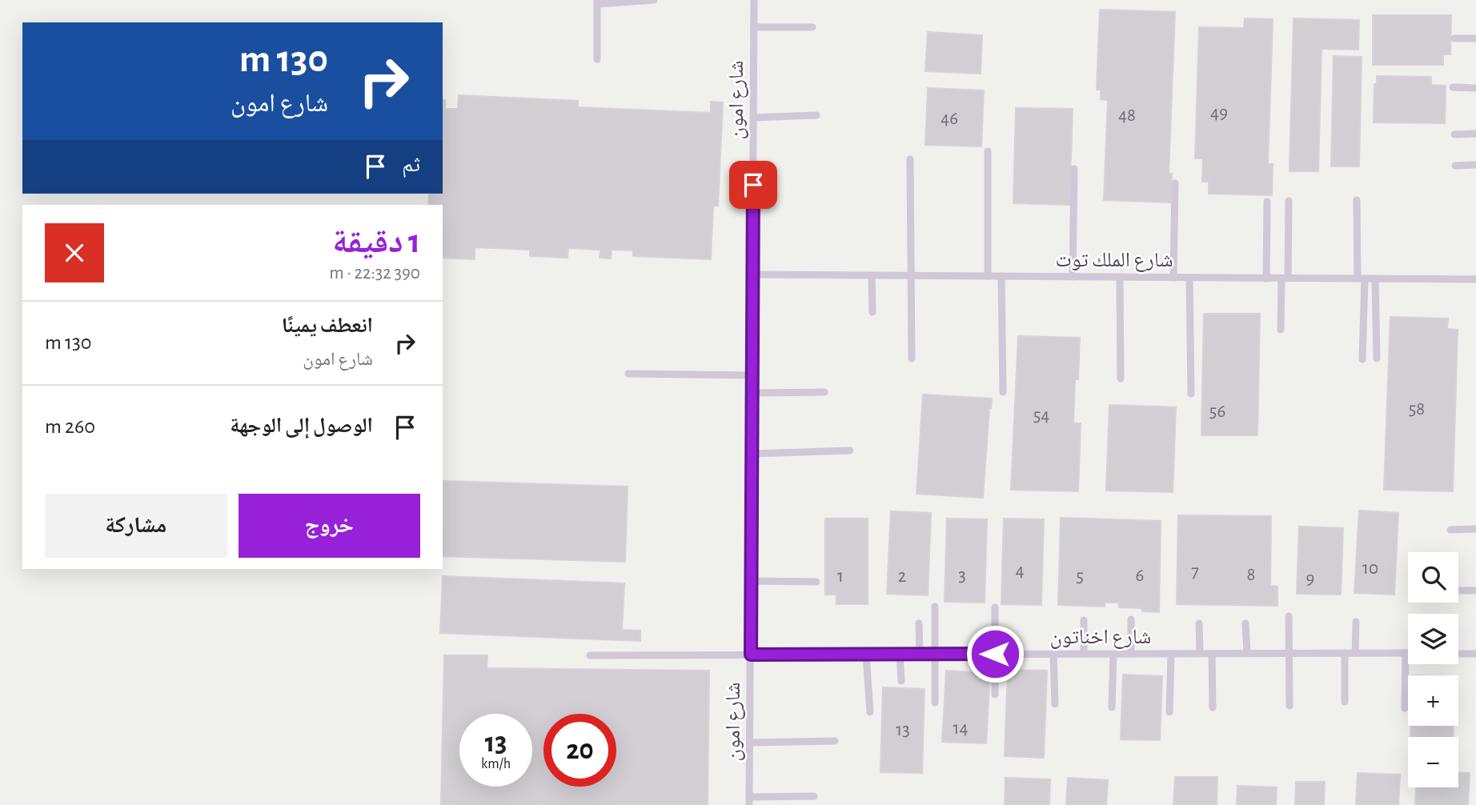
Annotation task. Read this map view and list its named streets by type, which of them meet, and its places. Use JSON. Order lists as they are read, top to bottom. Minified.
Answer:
{"streets":{"lane":["شارع امون","شارع الملك توت","شارع اخناتون"]},"crossings":[["شارع امون","شارع الملك توت"],["شارع امون","شارع اخناتون"]],"house_numbers":["49","48","46","58","56","54","10","4","7","8","3","6","1","2","5","9","14","13"],"page":{"turn":["130 m","شارع امون"],"then":"ثم","heading":["1 دقيقة","390 m · 22:32"],"list":[{"name":"انعطف يمينًا","note":"شارع امون","value":"130 m"},{"name":"الوصول إلى الوجهة","value":"260 m"}],"buttons":["خروج","مشاركة"],"map_buttons":["+","−"],"speed":"13 km/h","limit":"20"}}
